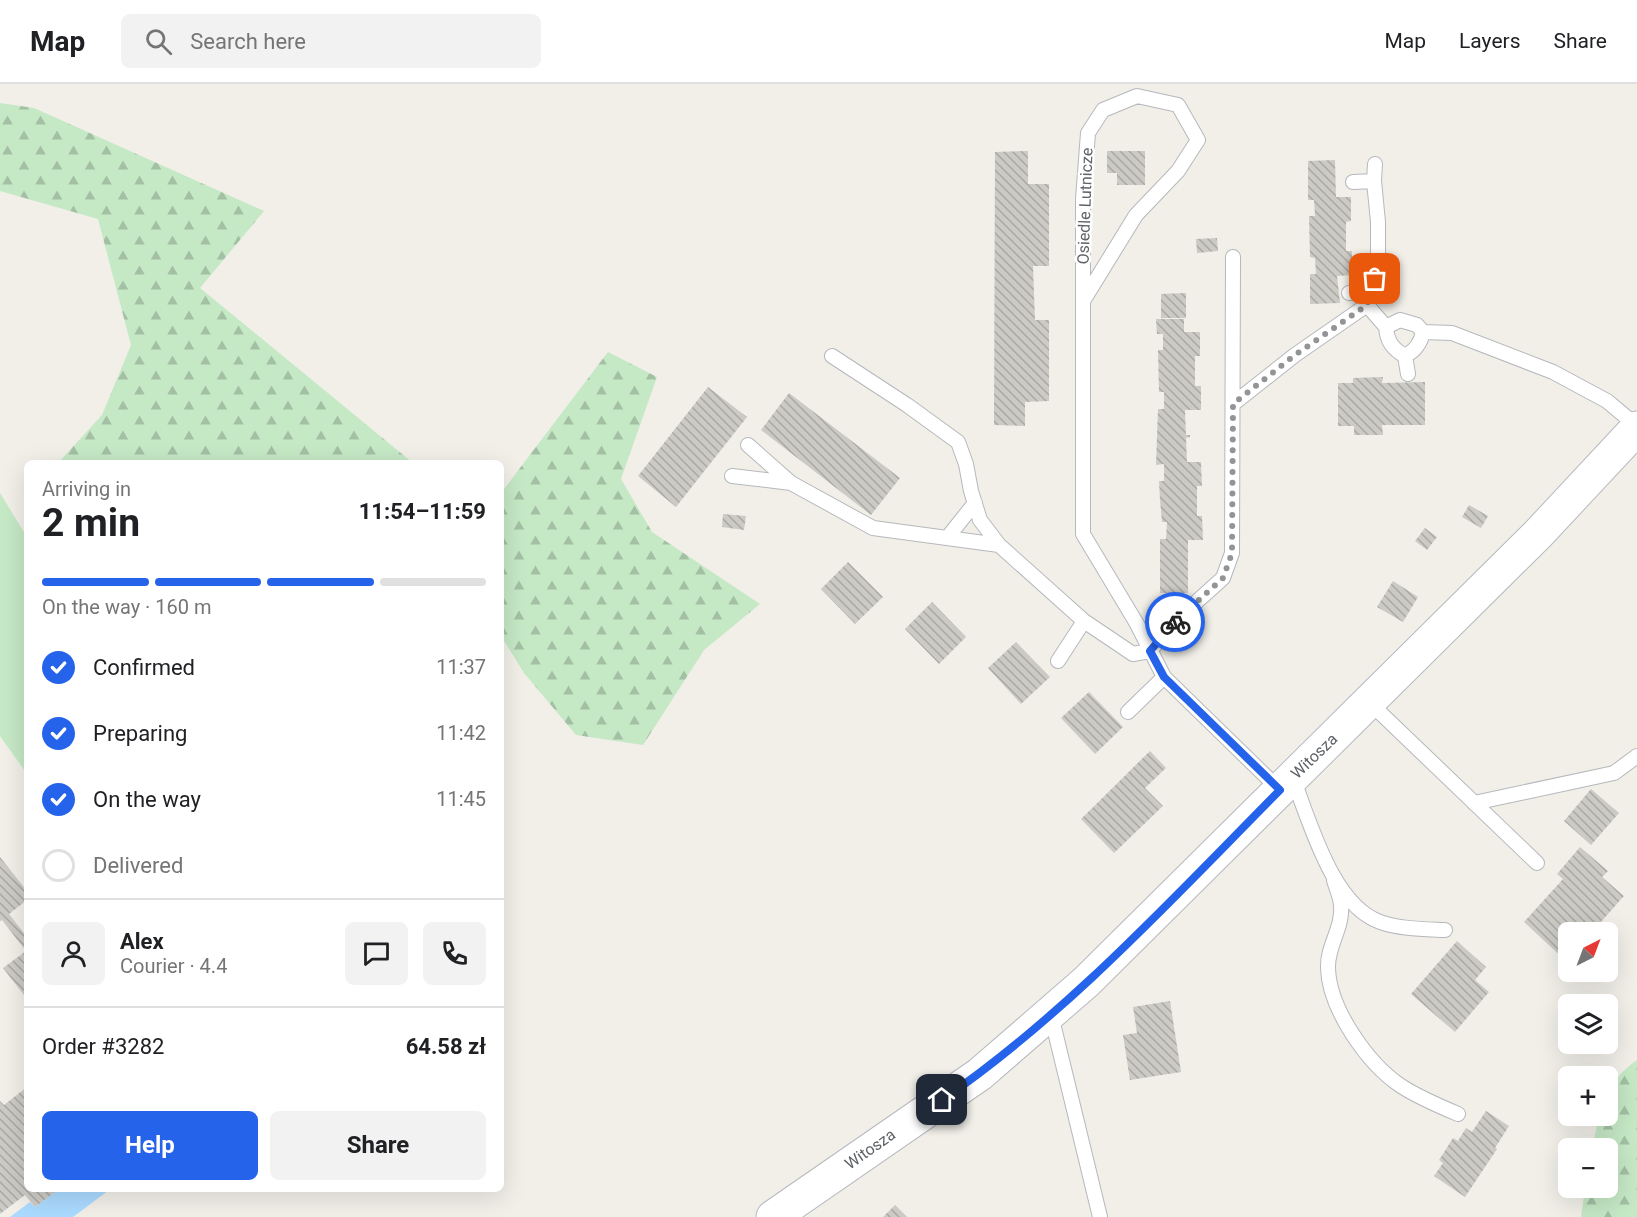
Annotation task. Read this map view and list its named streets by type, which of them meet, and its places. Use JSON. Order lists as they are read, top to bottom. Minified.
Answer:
{"streets":{"street":["Witosza"],"lane":["Osiedle Lutnicze"]},"crossings":[["Osiedle Lutnicze","Witosza"]],"north":"top right","page":{"header":"Map","search":"Search here","nav":["Map","Layers","Share"],"heading":["2 min","Arriving in","11:54–11:59"],"panel":["Alex","Courier · 4.4","Order #3282","64.58 zł"],"bar":"On the way · 160 m","list":[["Confirmed","11:37"],["Preparing","11:42"],["On the way","11:45"],"Delivered"],"map_buttons":["+","−"],"buttons":["Help","Share"]}}
